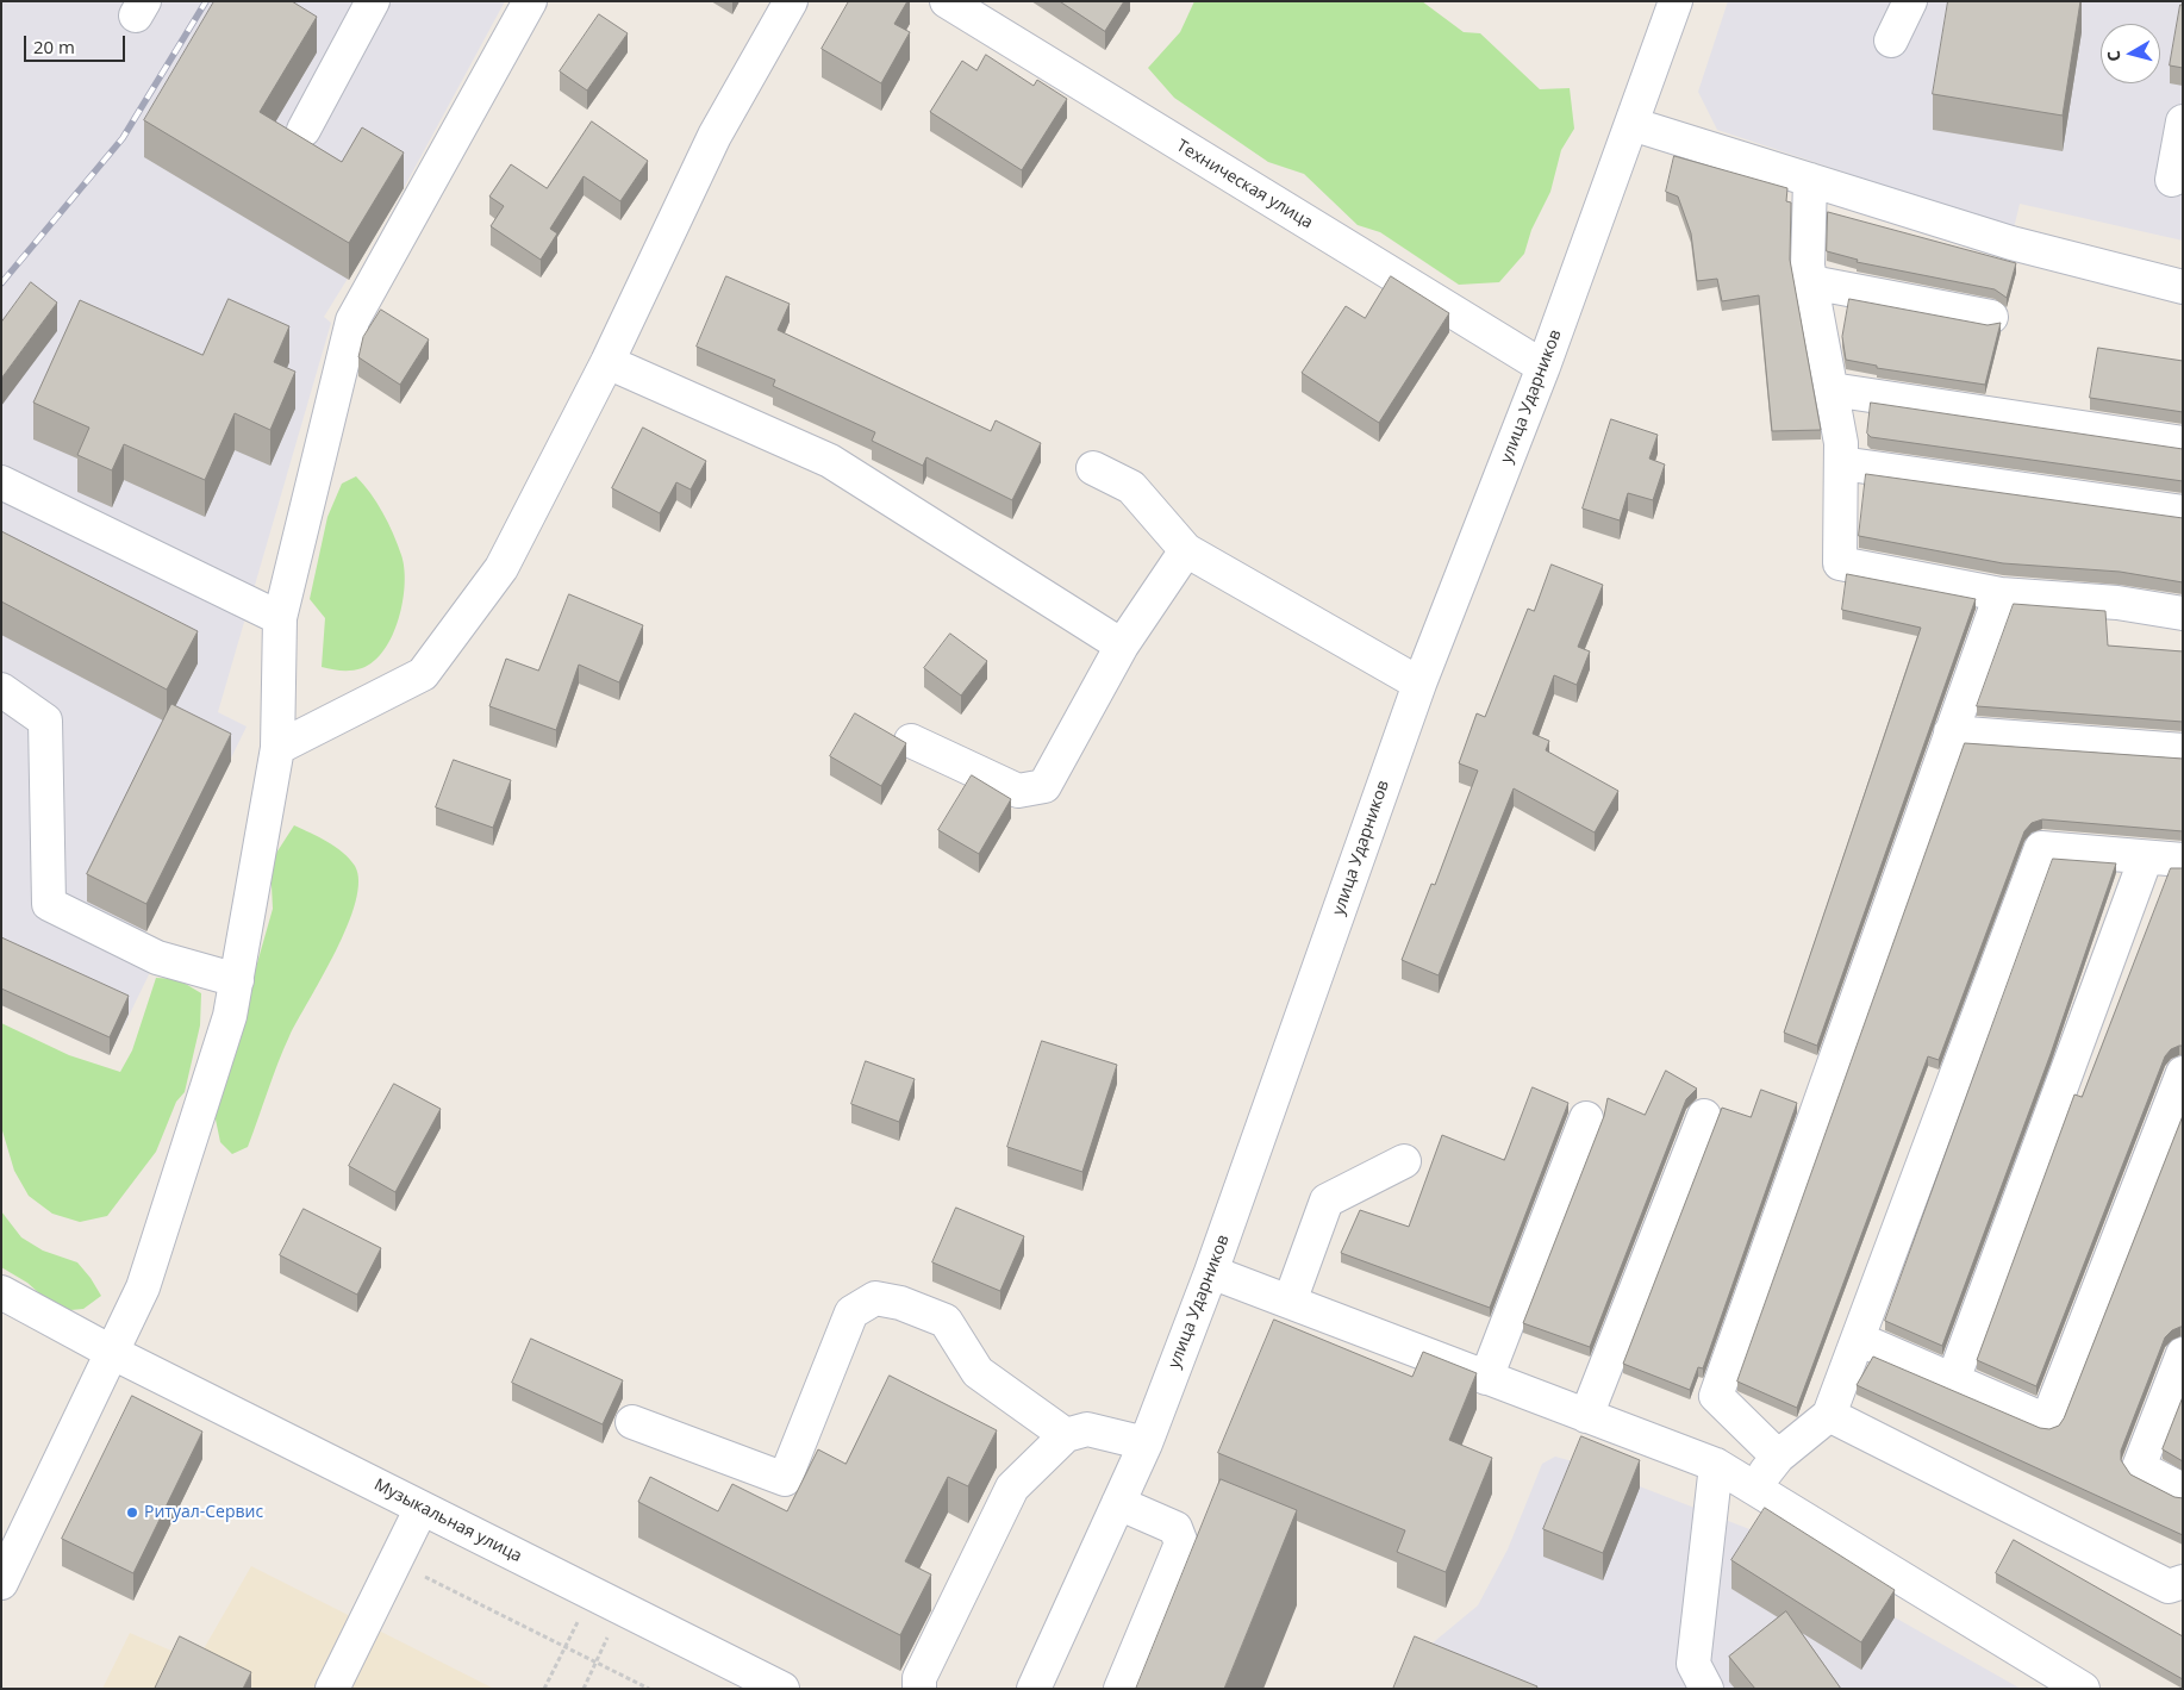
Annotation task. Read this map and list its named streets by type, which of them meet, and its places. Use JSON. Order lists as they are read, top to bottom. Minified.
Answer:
{"streets":{"street":["Техническая улица","улица Ударников","Музыкальная улица"]},"crossings":[["Техническая улица","улица Ударников"]],"places":["Ритуал-Сервис"],"scale_bar":"20 m","north":"left"}
